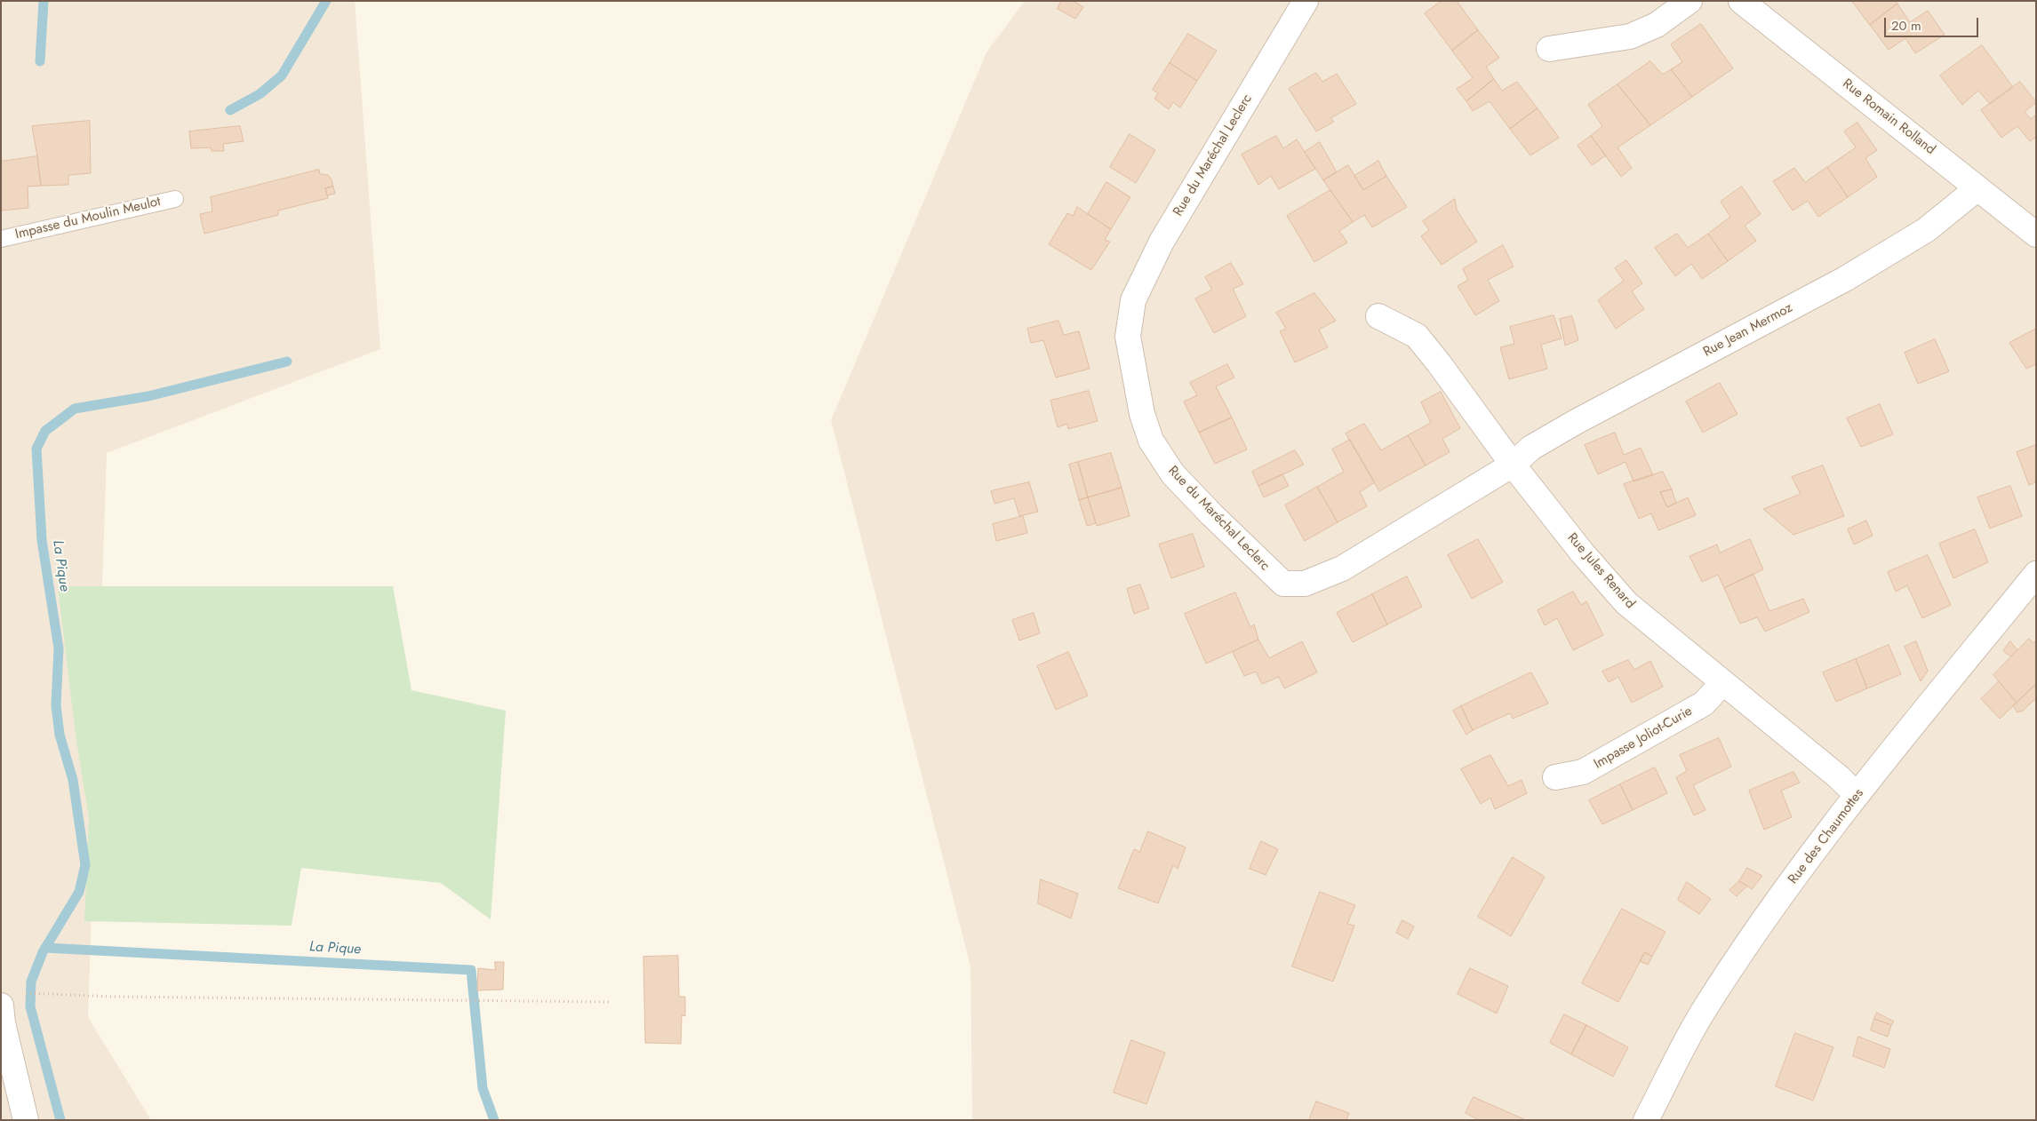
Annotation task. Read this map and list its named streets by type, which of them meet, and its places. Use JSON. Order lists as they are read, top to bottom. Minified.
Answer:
{"streets":{"street":["Rue Romain Rolland","Rue du Maréchal Leclerc","Rue Jean Mermoz","Rue Jules Renard","Impasse Joliot-Curie","Rue des Chaumottes"],"lane":["Impasse du Moulin Meulot"]},"crossings":[["Rue Romain Rolland","Rue Jean Mermoz"],["Rue du Maréchal Leclerc","Rue Jean Mermoz"],["Rue du Maréchal Leclerc","Rue Jules Renard"],["Rue Jean Mermoz","Rue Jules Renard"],["Rue Jules Renard","Impasse Joliot-Curie"],["Rue Jules Renard","Rue des Chaumottes"]],"water":["La Pique"],"scale_bar":"20 m"}
